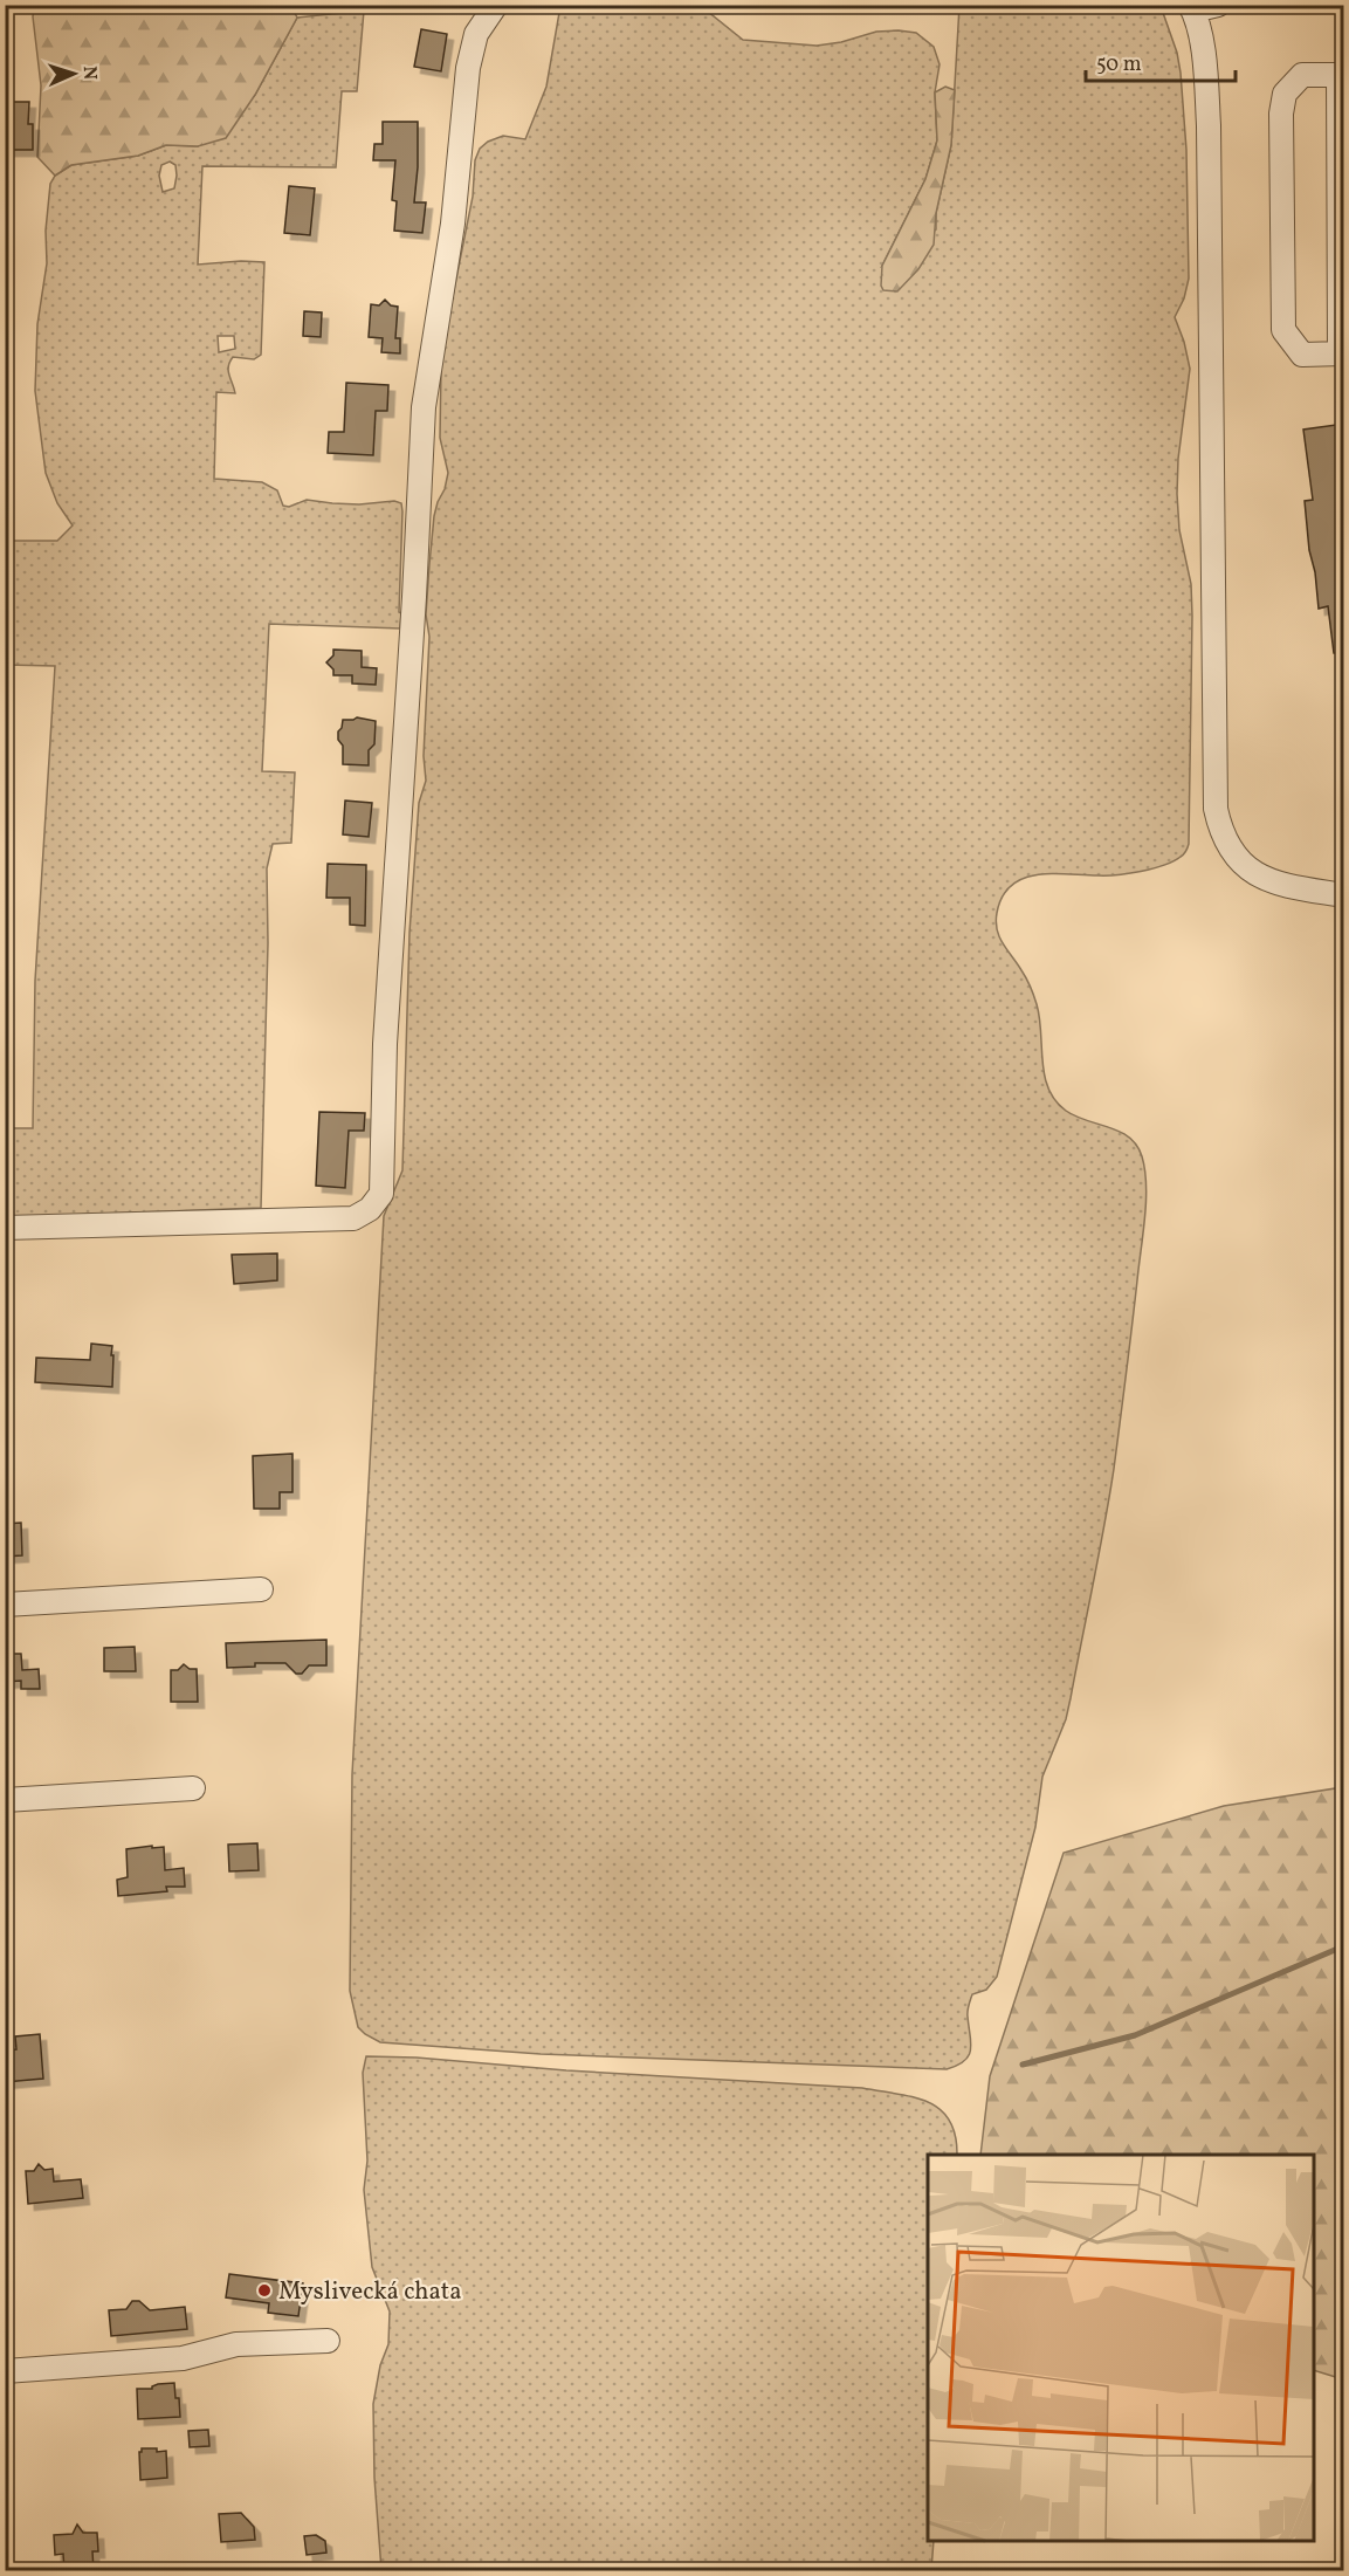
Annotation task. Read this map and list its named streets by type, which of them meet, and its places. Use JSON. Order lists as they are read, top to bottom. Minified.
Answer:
{"places":["Myslivecká chata"],"scale_bar":"50 m","north":"right"}
